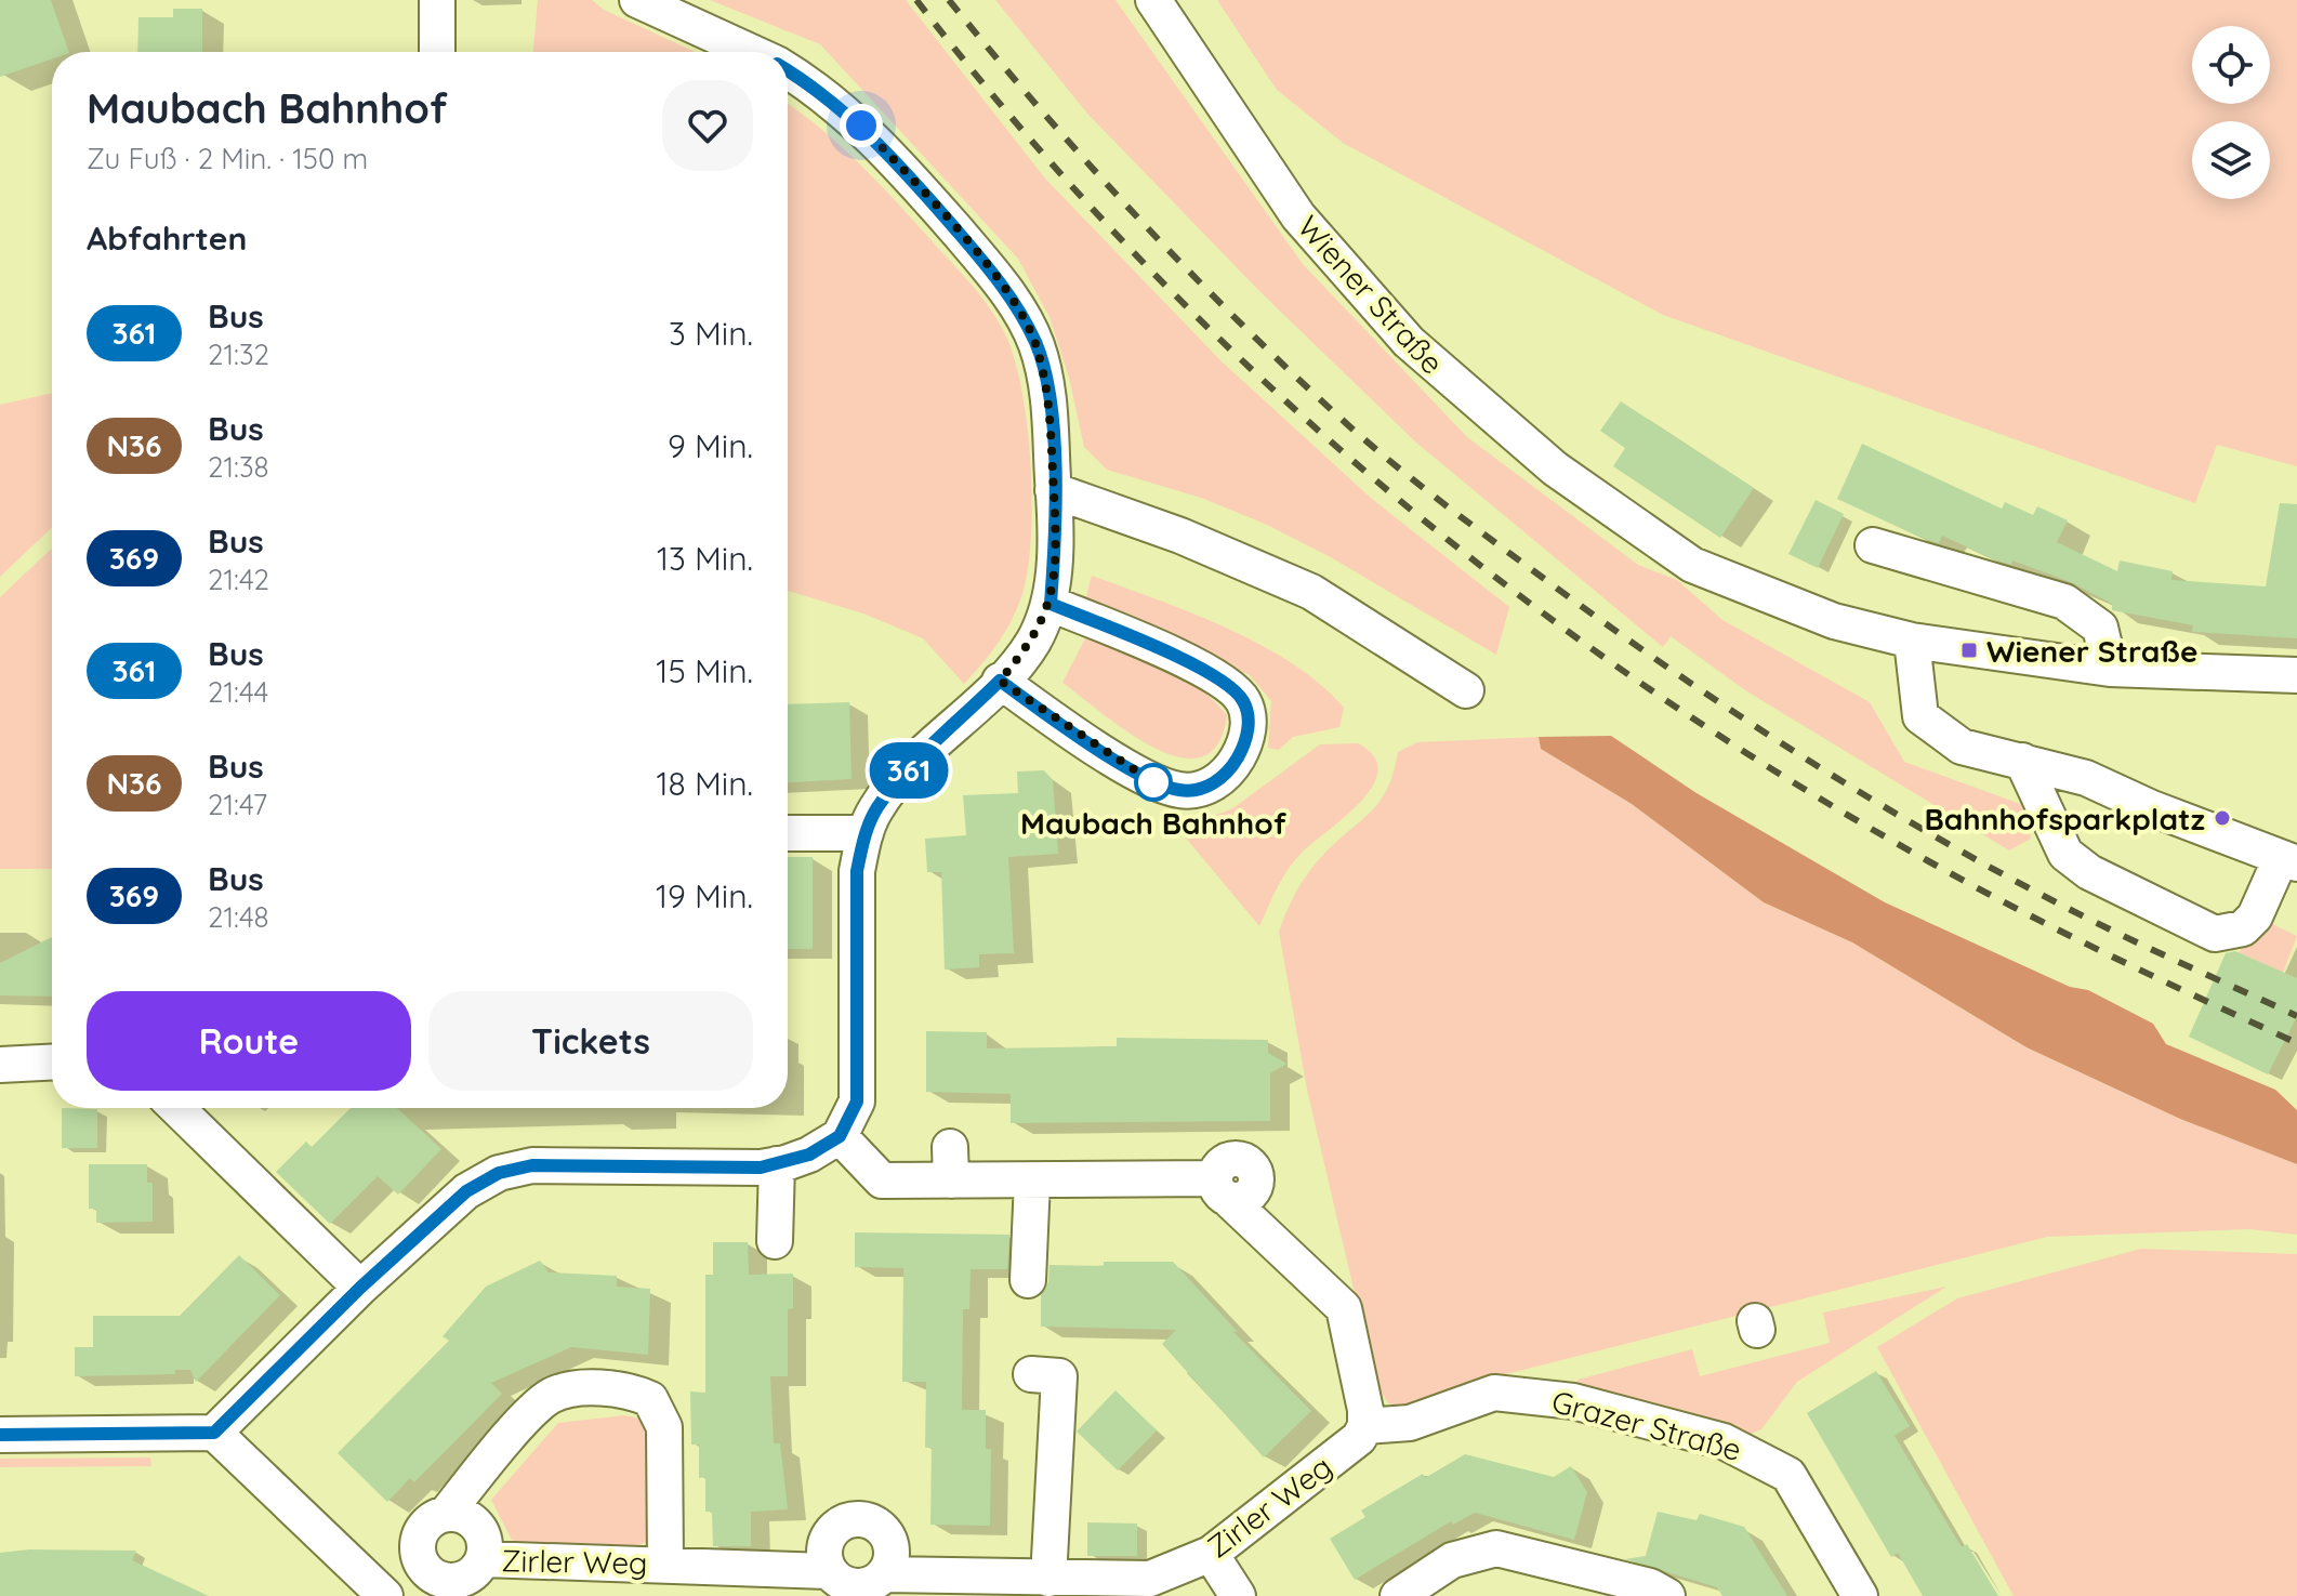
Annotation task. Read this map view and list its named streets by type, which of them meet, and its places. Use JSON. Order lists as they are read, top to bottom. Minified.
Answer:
{"streets":{"street":["Wiener Straße","Grazer Straße","Zirler Weg"]},"crossings":[["Grazer Straße","Zirler Weg"]],"places":{"transit":["Wiener Straße"],"other":["Maubach Bahnhof","Bahnhofsparkplatz"]},"lines":["bus line 361"],"page":{"on_map":"361","heading":[["Maubach Bahnhof","Zu Fuß · 2 Min. · 150 m"],"Abfahrten"],"list":[{"mark":"361","name":"Bus","note":"21:32","value":"3 Min."},{"mark":"N36","name":"Bus","note":"21:38","value":"9 Min."},{"mark":"369","name":"Bus","note":"21:42","value":"13 Min."},{"mark":"361","name":"Bus","note":"21:44","value":"15 Min."},{"mark":"N36","name":"Bus","note":"21:47","value":"18 Min."},{"mark":"369","name":"Bus","note":"21:48","value":"19 Min."}],"buttons":["Route","Tickets"]}}
